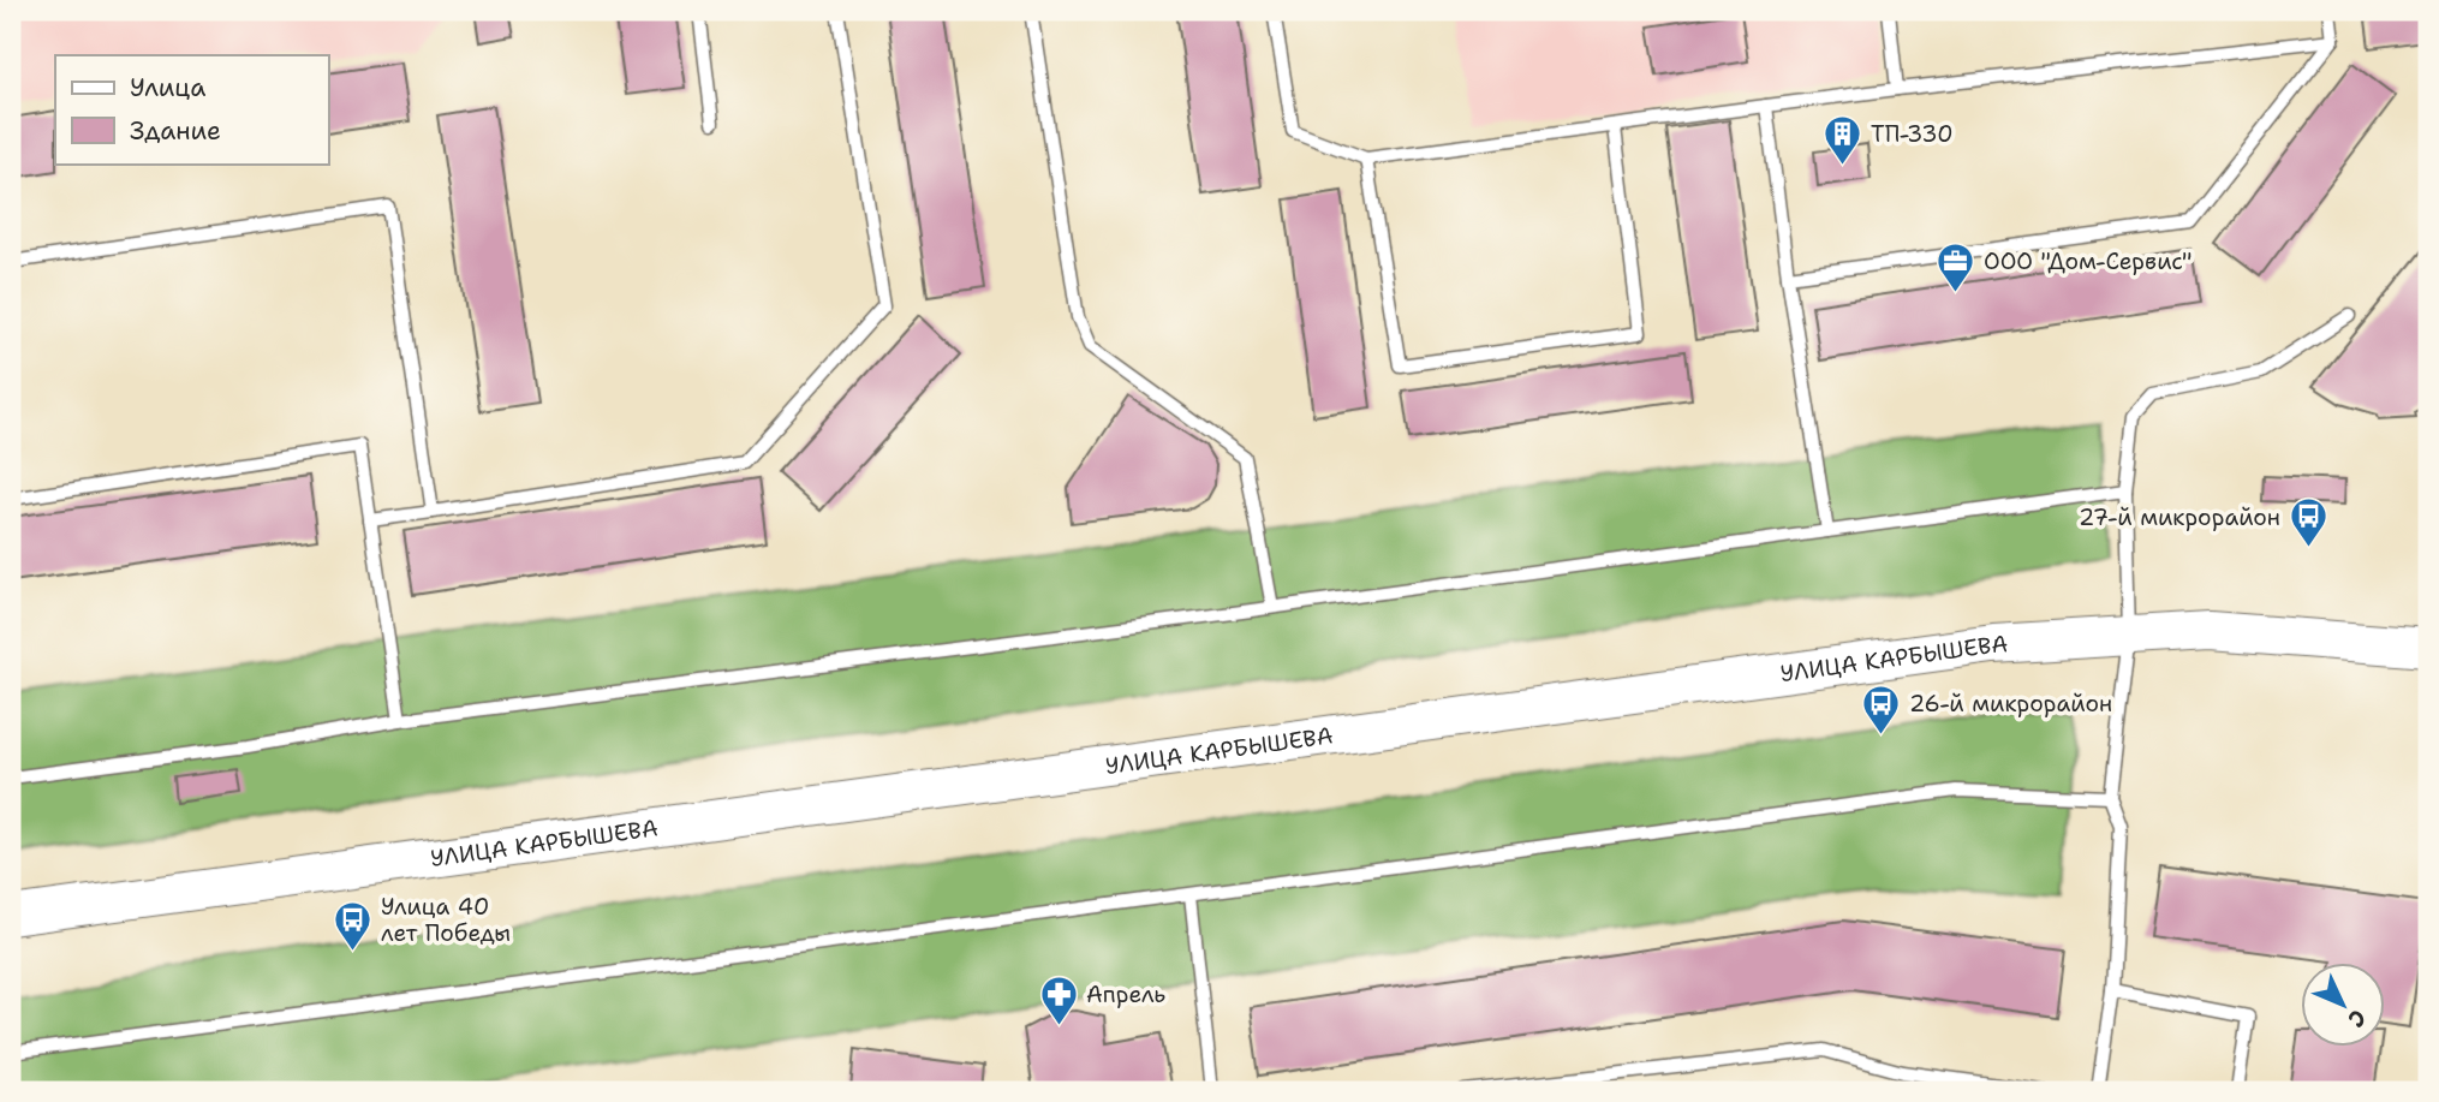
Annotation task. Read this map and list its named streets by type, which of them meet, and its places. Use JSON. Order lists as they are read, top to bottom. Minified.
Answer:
{"streets":{"street":["УЛИЦА КАРБЫШЕВА"]},"places":{"building":["ТП-330"],"office":["ООО \"Дом-Сервис\""],"bus stop":["27-й микрорайон","26-й микрорайон","Улица 40 лет Победы"],"pharmacy":["Апрель"]},"legend":["Улица","Здание"],"north":"bottom right"}
